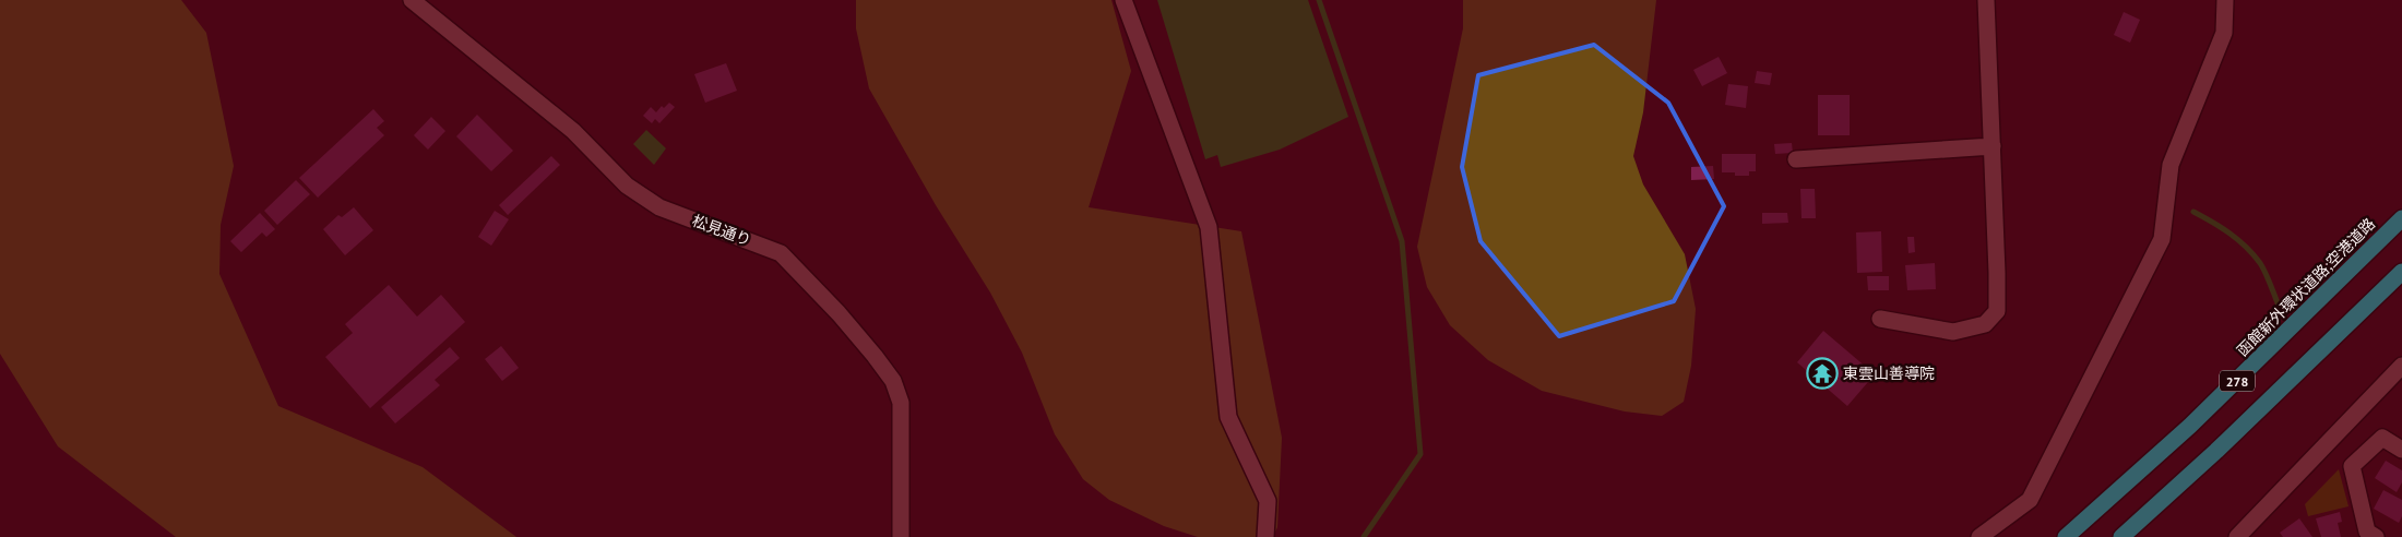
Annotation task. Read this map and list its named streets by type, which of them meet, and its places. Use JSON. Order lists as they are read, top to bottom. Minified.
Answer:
{"streets":{"highway":["函館新外環状道路;空港道路","278"],"street":["松見通り"]},"places":{"temple":["東雲山善導院"]}}
